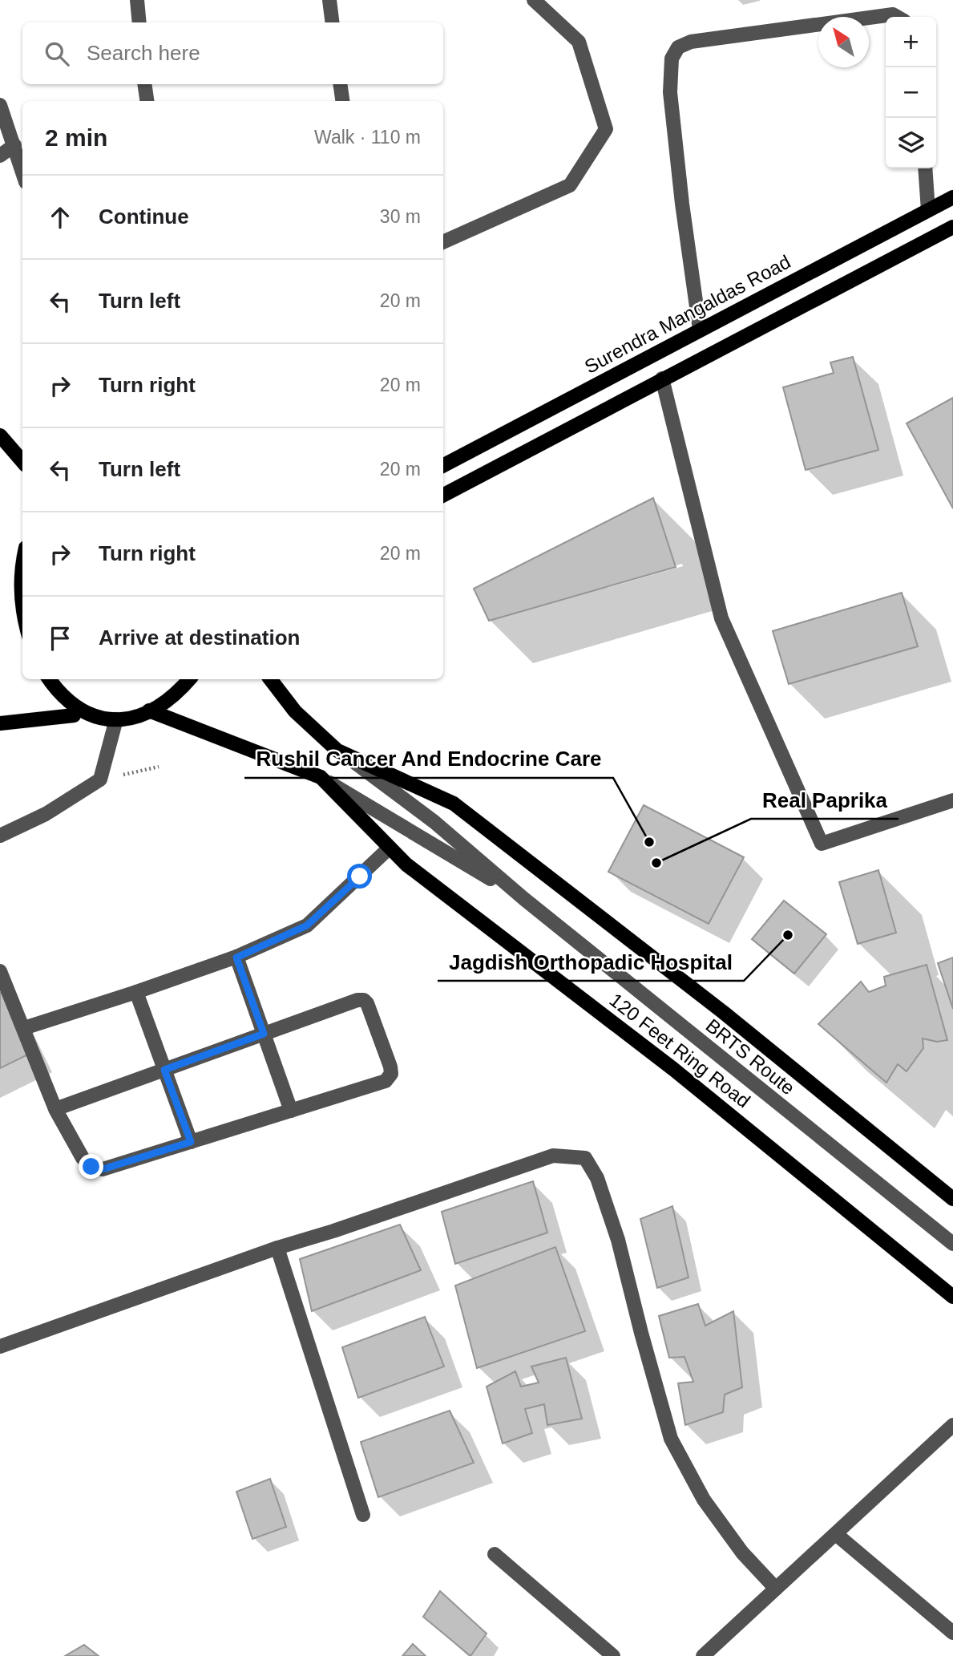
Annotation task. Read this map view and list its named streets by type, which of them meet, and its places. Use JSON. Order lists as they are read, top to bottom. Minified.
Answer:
{"streets":{"main road":["Surendra Mangaldas Road","120 Feet Ring Road"],"street":["BRTS Route"]},"crossings":[["120 Feet Ring Road","BRTS Route"]],"places":["Rushil Cancer And Endocrine Care","Real Paprika","Jagdish Orthopadic Hospital"],"north":"top left","page":{"map_buttons":["+","−"],"search":"Search here","heading":["2 min","Walk · 110 m"],"list":[["Continue","30 m"],["Turn left","20 m"],["Turn right","20 m"],["Turn left","20 m"],["Turn right","20 m"],"Arrive at destination"]}}
